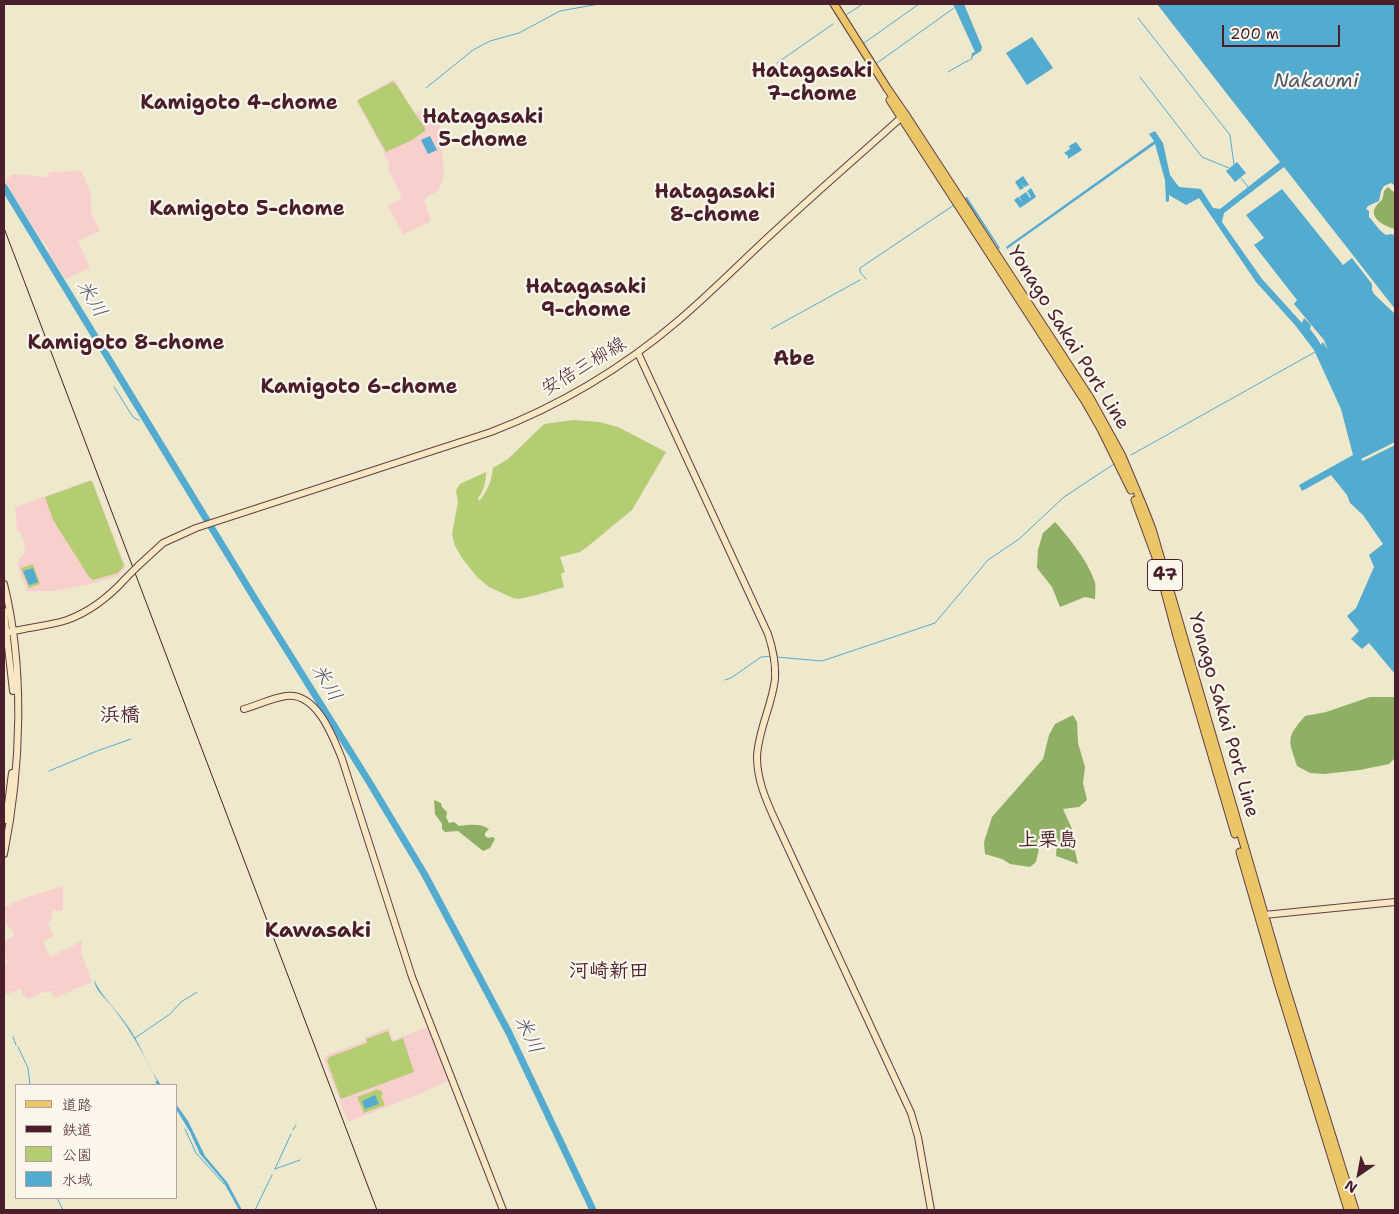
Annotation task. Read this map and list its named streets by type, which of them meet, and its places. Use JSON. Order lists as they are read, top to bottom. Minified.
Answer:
{"streets":{"main road":["Yonago Sakai Port Line","47"],"street":["安倍三柳線"]},"crossings":[["Yonago Sakai Port Line","安倍三柳線"]],"districts":["Hatagasaki 7-chome","Kamigoto 4-chome","Hatagasaki 5-chome","Hatagasaki 8-chome","Kamigoto 5-chome","Hatagasaki 9-chome","Kamigoto 8-chome","Abe","Kamigoto 6-chome","浜橋","上栗島","Kawasaki","河崎新田"],"water":["Nakaumi","米川"],"legend":["道路","鉄道","公園","水域"],"scale_bar":"200 m","north":"bottom left"}
